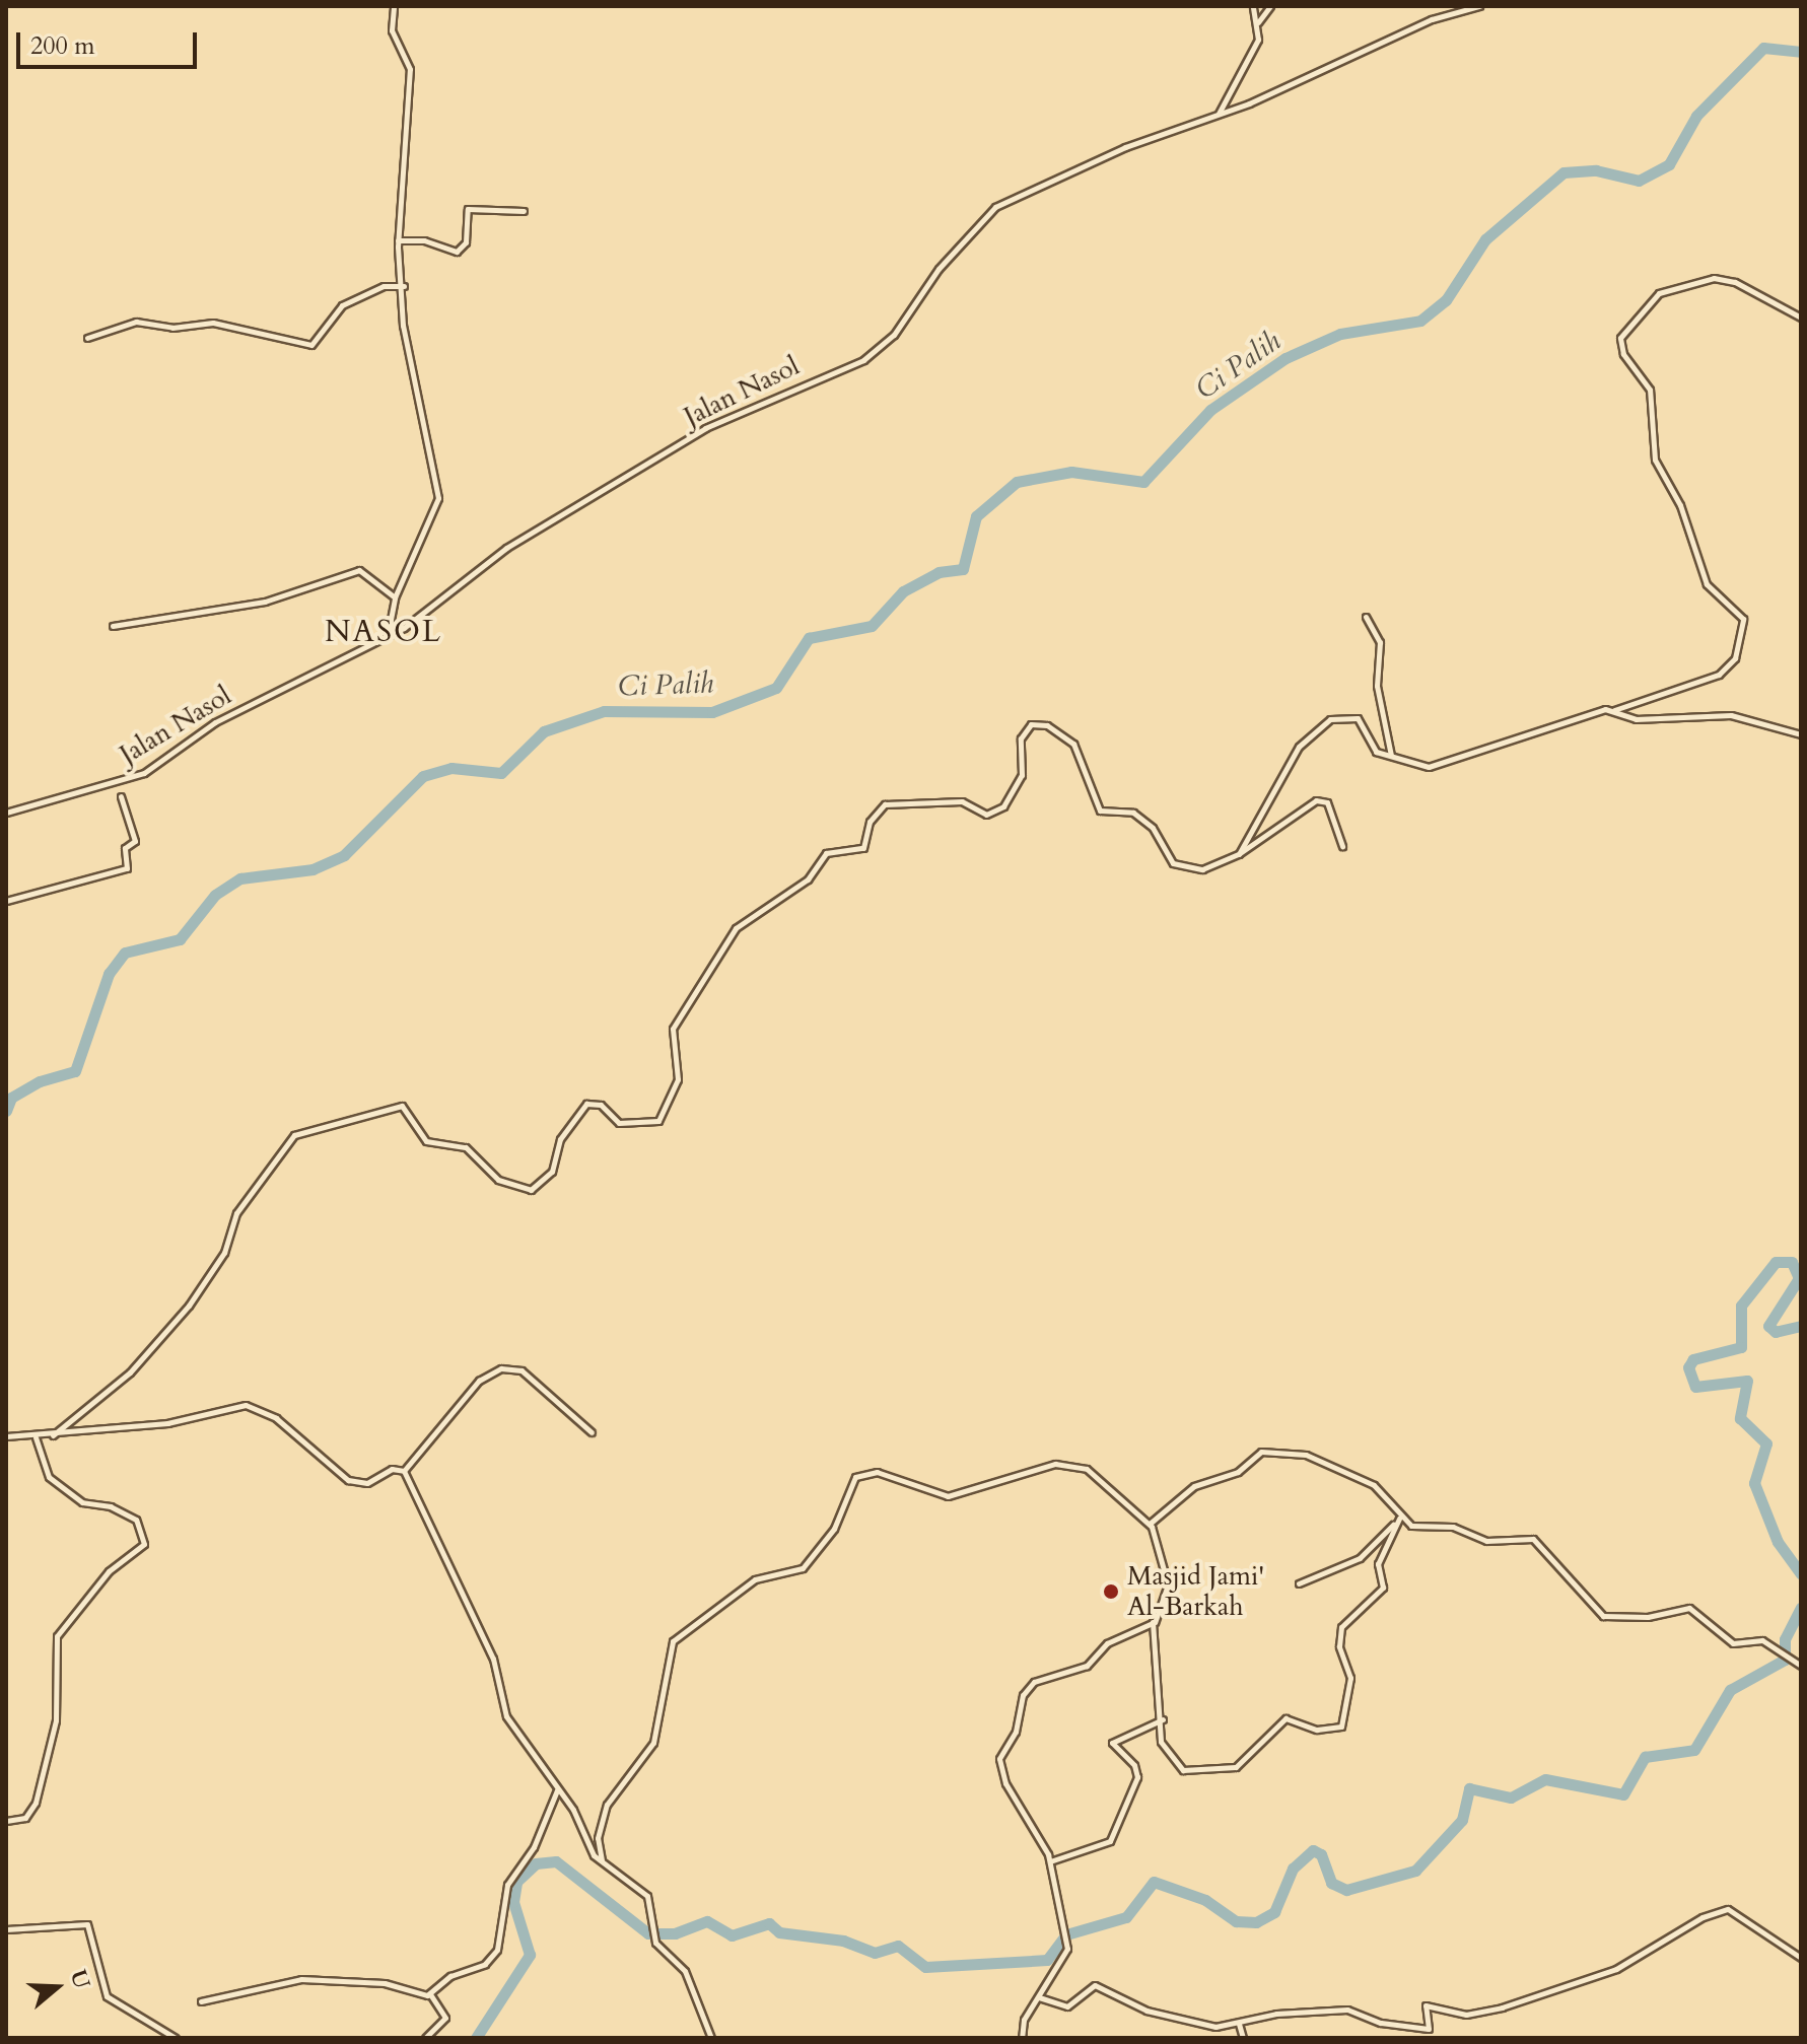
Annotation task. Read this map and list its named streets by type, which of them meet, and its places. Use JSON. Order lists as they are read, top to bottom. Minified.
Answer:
{"streets":{"street":["Jalan Nasol"]},"districts":["NASOL"],"water":["Ci Palih"],"places":["Masjid Jami' Al-Barkah"],"scale_bar":"200 m","north":"right"}
